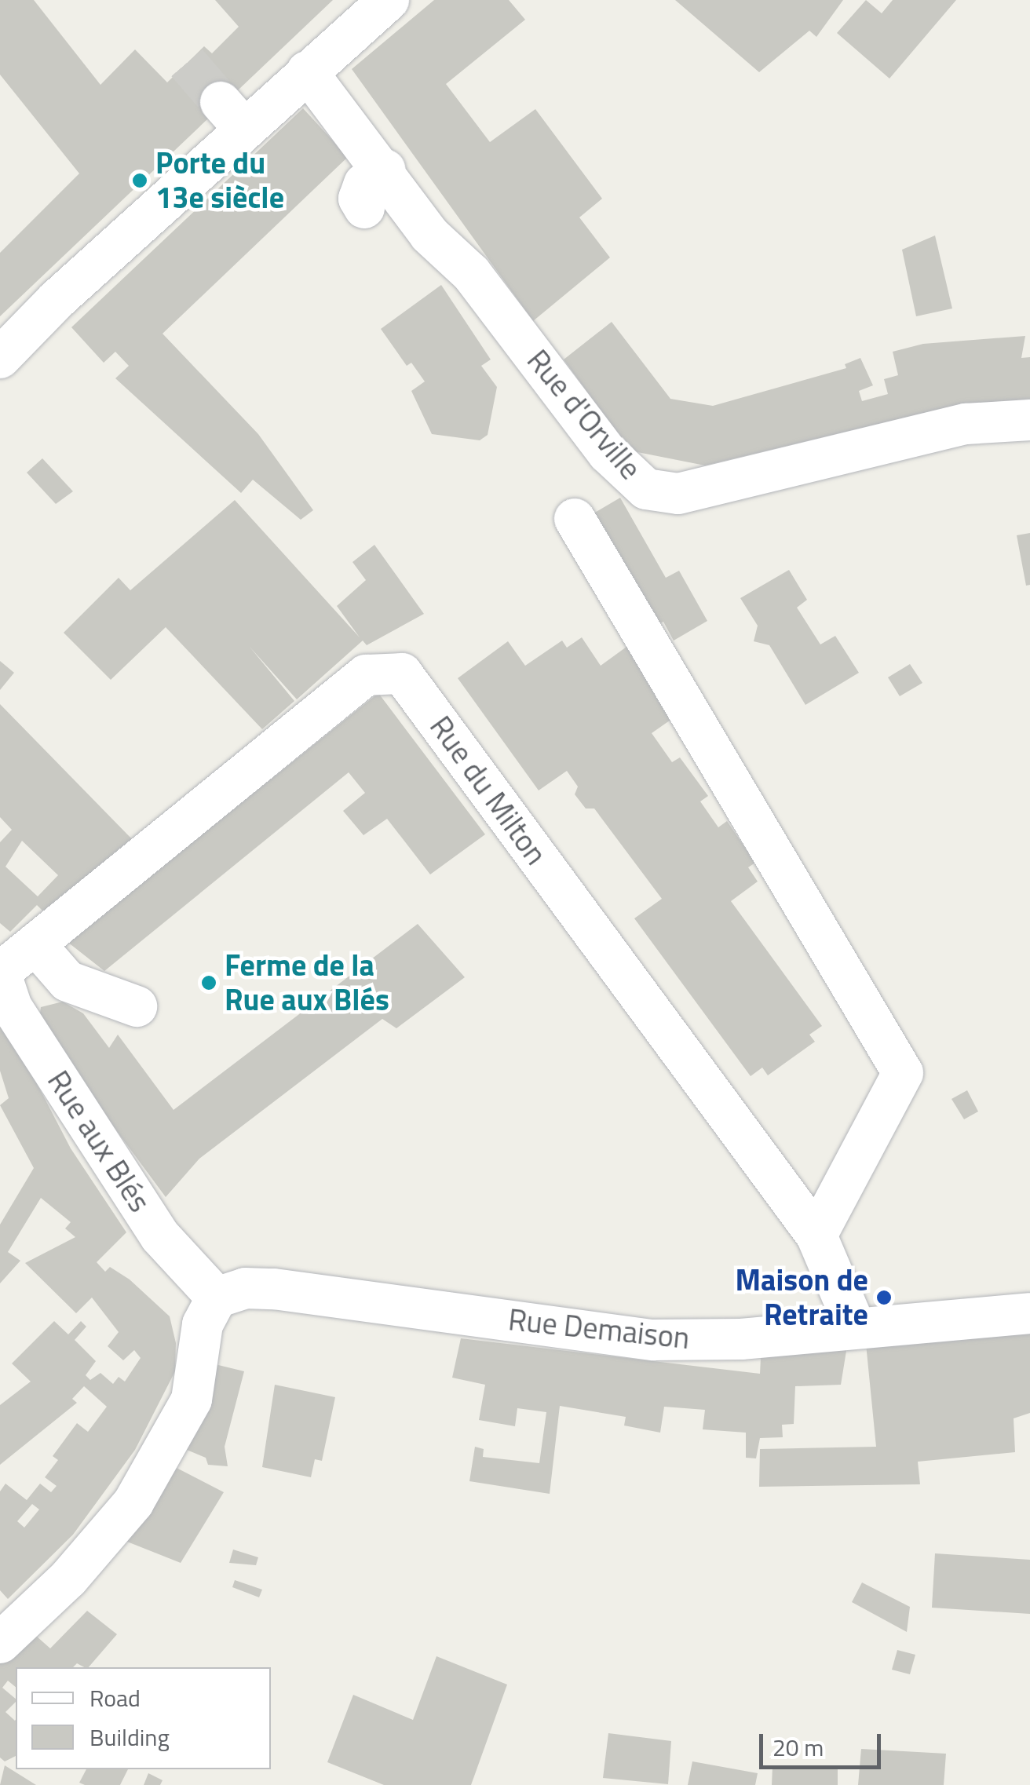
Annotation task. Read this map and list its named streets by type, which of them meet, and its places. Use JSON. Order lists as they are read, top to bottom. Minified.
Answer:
{"streets":{"street":["Rue d'Orville","Rue du Milton","Rue aux Blés","Rue Demaison"]},"crossings":[["Rue du Milton","Rue aux Blés"],["Rue du Milton","Rue Demaison"],["Rue aux Blés","Rue Demaison"]],"places":["Porte du 13e siècle","Ferme de la Rue aux Blés","Maison de Retraite"],"legend":["Road","Building"],"scale_bar":"20 m"}
